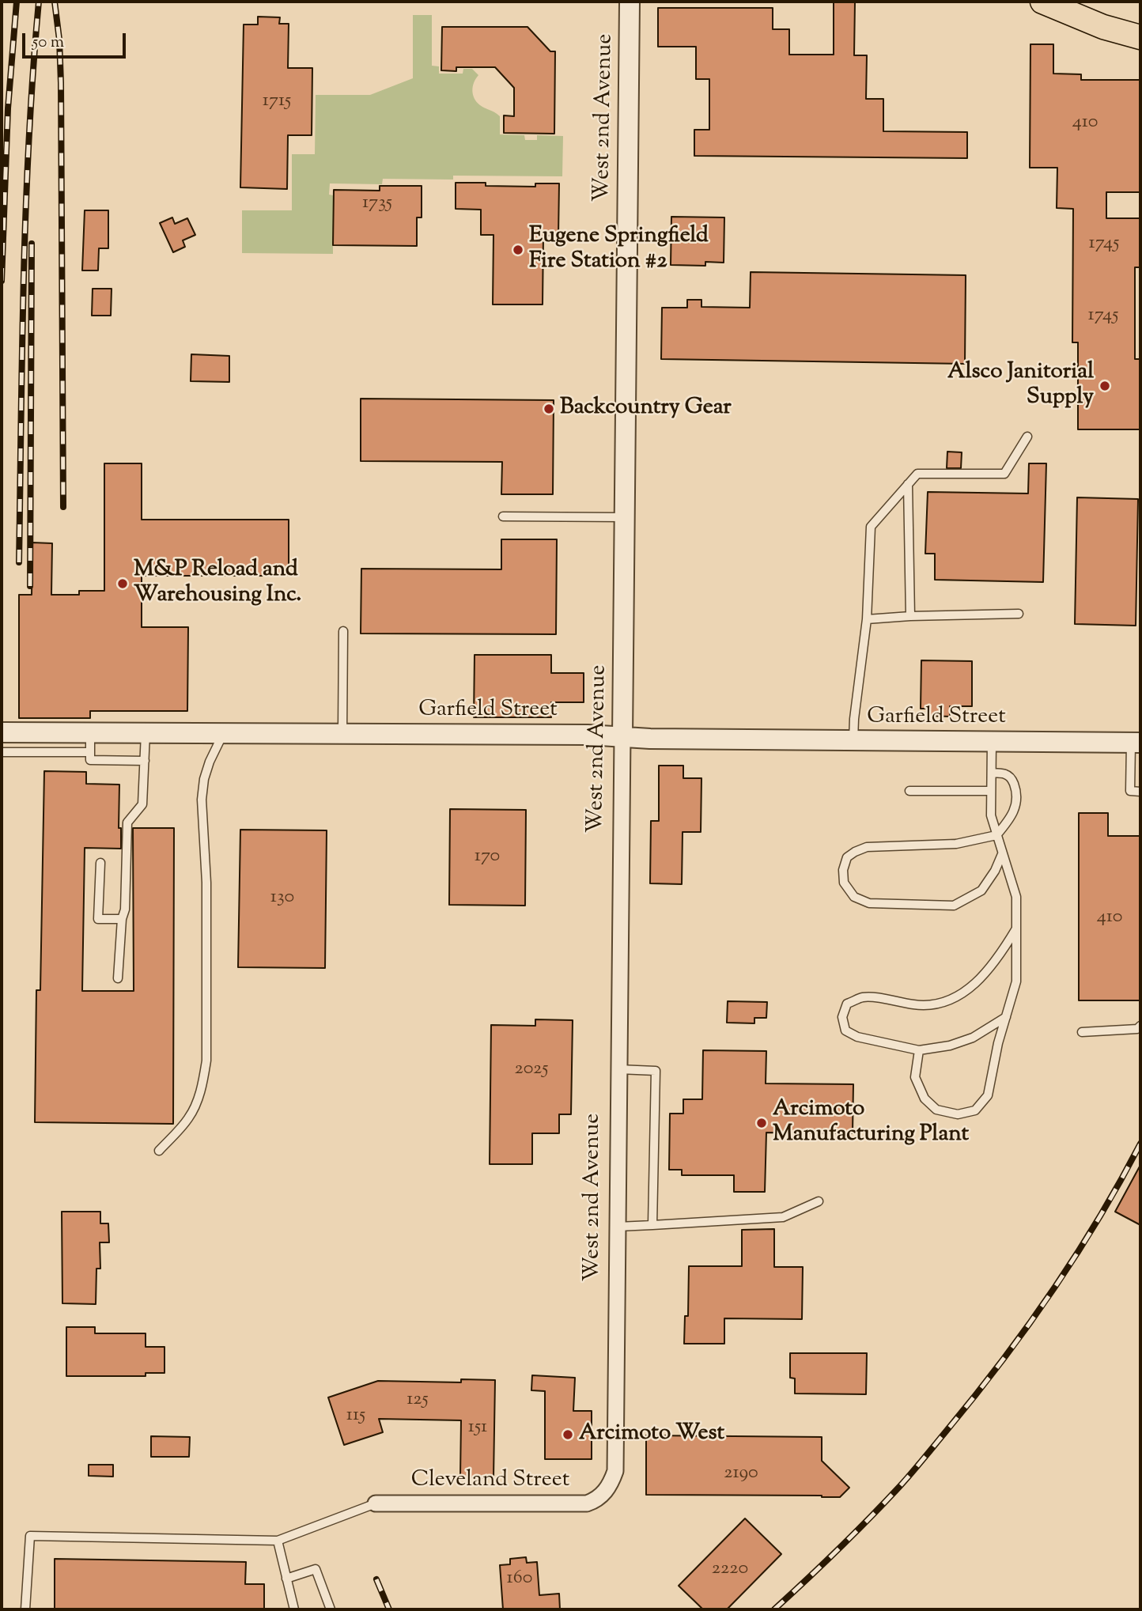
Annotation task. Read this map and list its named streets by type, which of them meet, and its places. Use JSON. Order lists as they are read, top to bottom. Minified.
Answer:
{"streets":{"street":["West 2nd Avenue","Garfield Street","Cleveland Street"]},"crossings":[["West 2nd Avenue","Garfield Street"],["West 2nd Avenue","Cleveland Street"]],"places":["Eugene Springfield Fire Station #2","Alsco Janitorial Supply","Backcountry Gear","M&P Reload and Warehousing Inc.","Arcimoto Manufacturing Plant","Arcimoto West"],"house_numbers":["1715","410","1735","1745","1745","170","130","410","2025","125","115","151","2190","2220","160"],"scale_bar":"50 m"}
